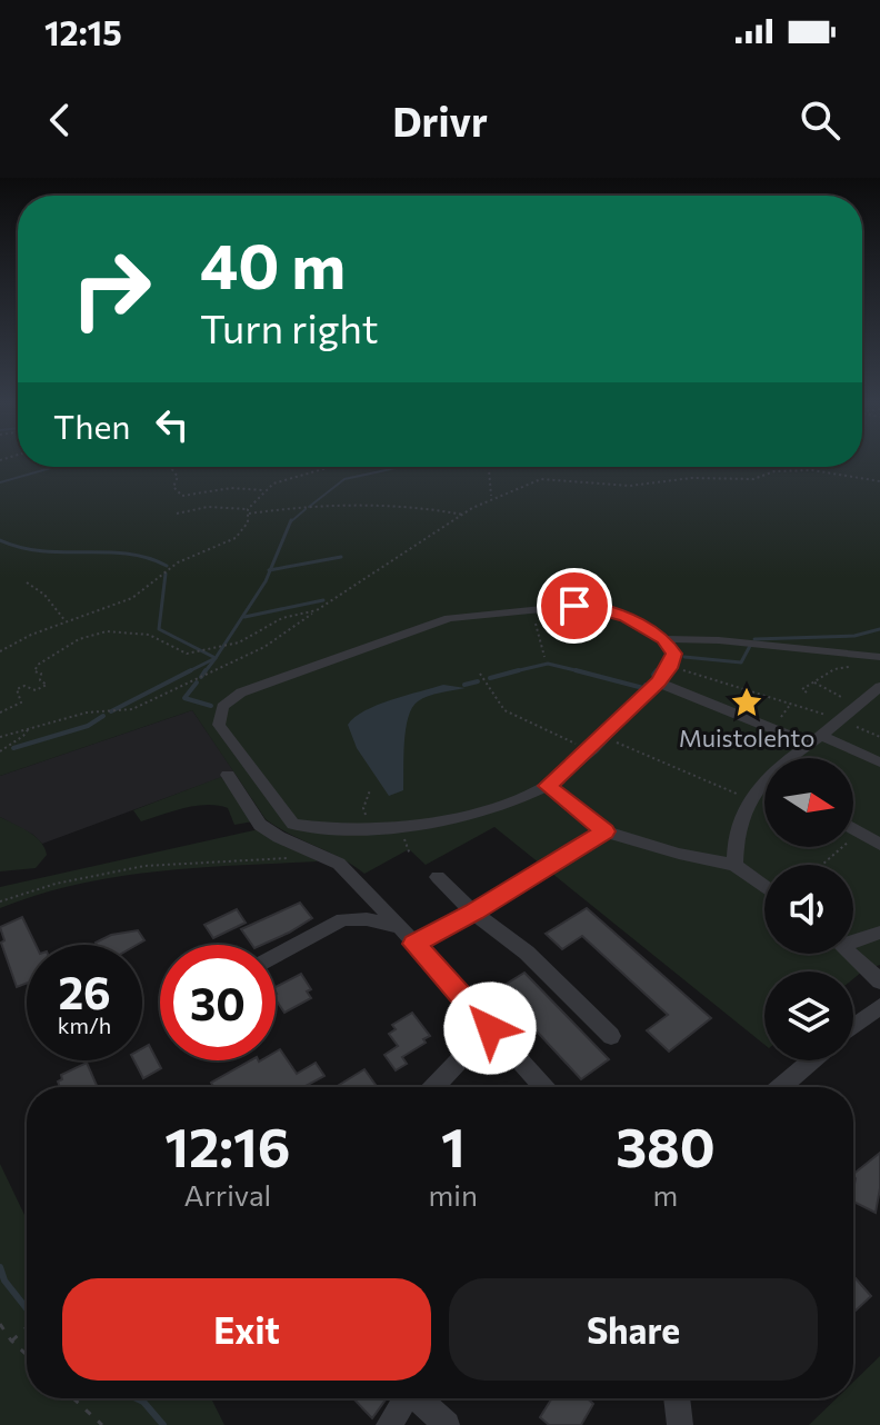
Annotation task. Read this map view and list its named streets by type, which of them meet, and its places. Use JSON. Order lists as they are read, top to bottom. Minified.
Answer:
{"places":{"place":["Muistolehto"]},"north":"right","page":{"status":"12:15","header":"Drivr","turn":["40 m","Turn right"],"then":"Then","speed":"26 km/h","limit":"30","eta":["12:16","Arrival","1","min","380","m"],"buttons":["Exit","Share"]}}
